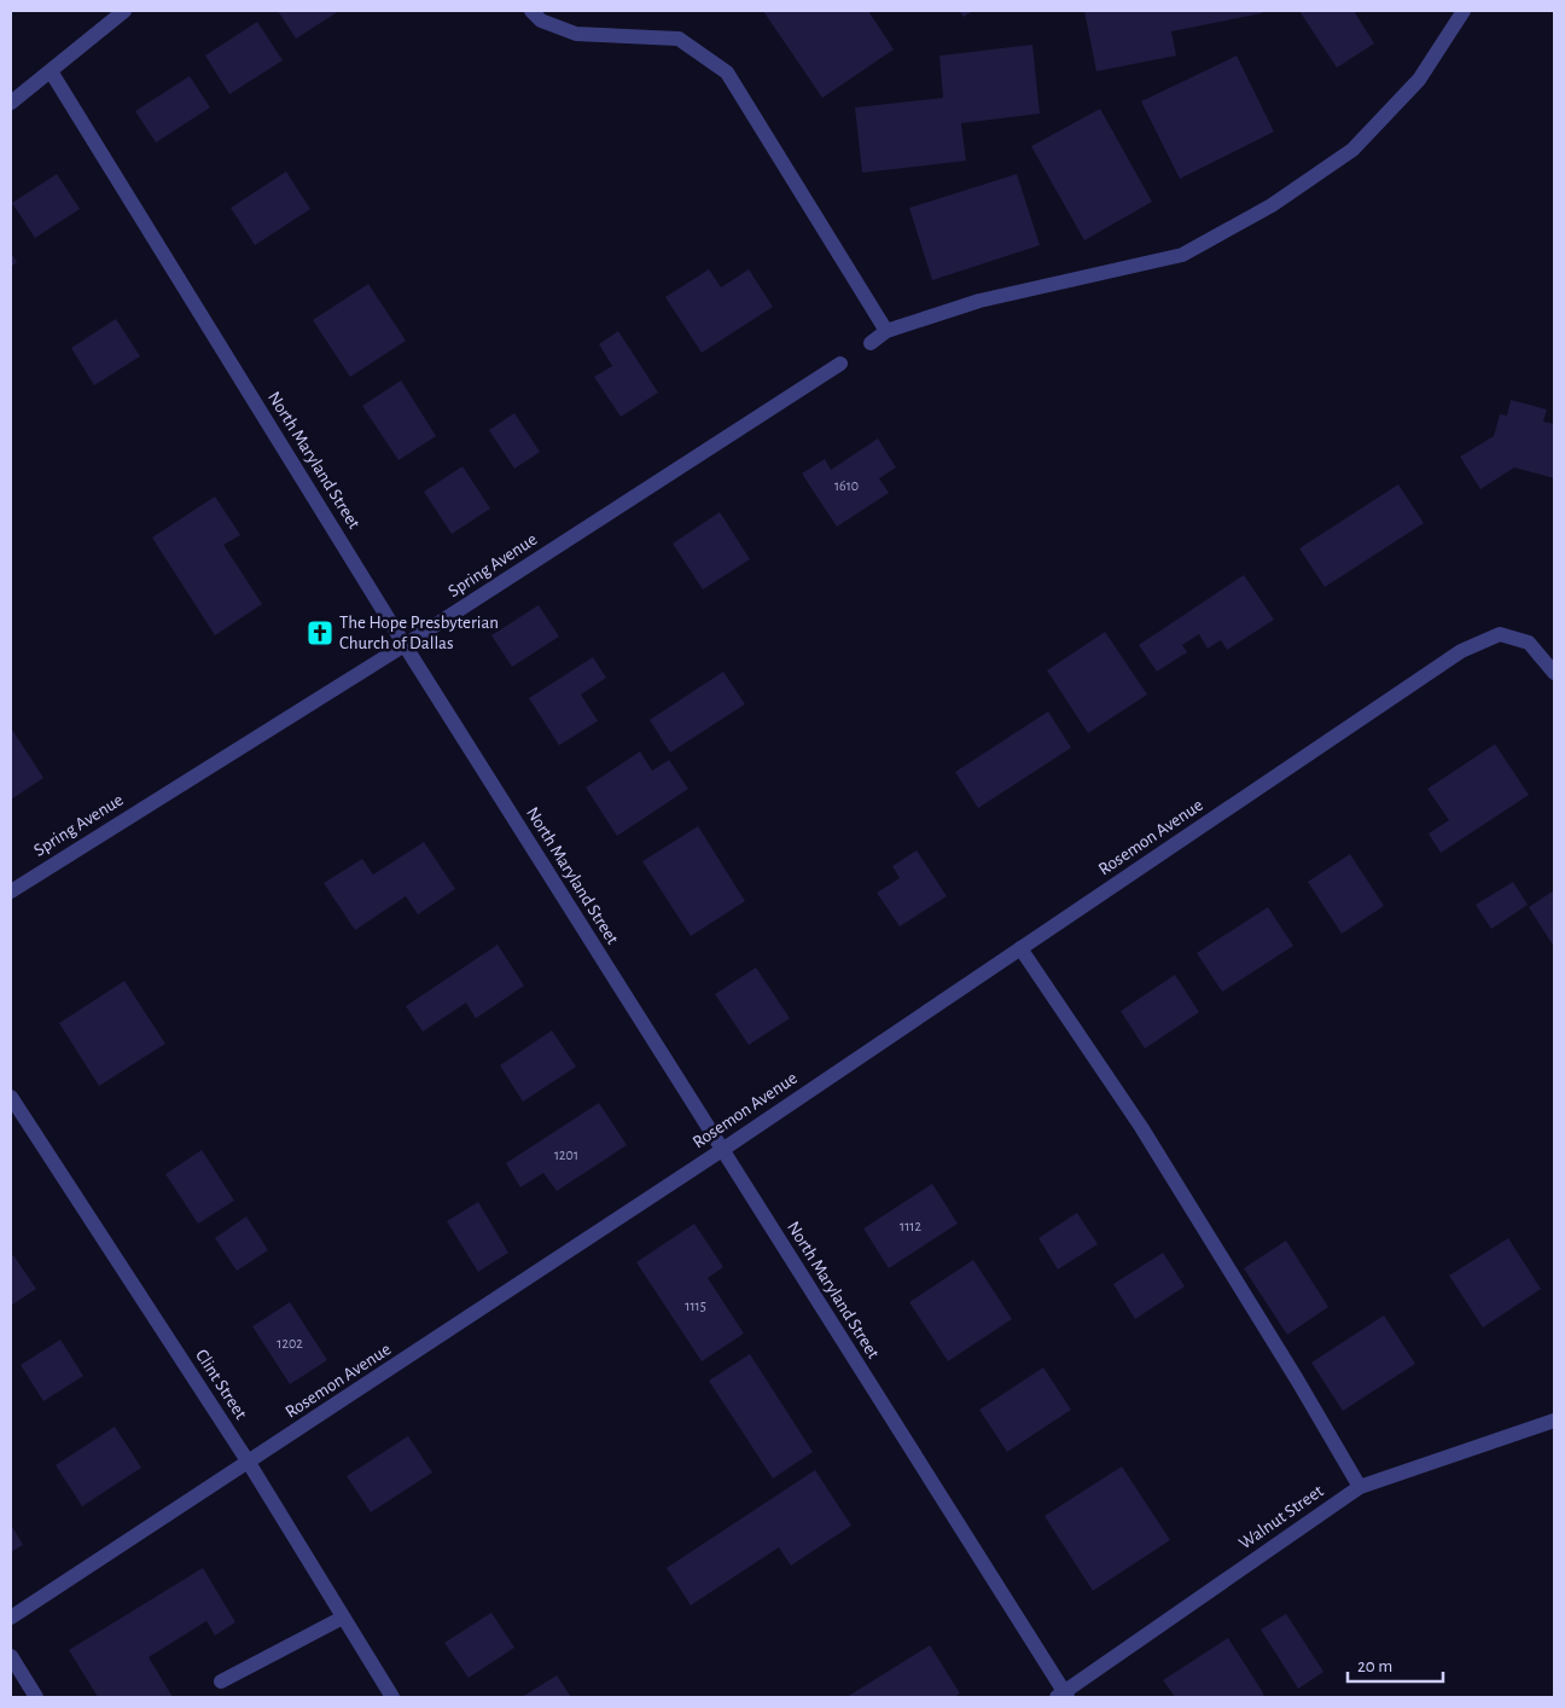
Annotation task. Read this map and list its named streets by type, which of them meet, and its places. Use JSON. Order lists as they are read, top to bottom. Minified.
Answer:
{"streets":{"street":["North Maryland Street","Spring Avenue","Rosemon Avenue","Clint Street","Walnut Street"]},"crossings":[["North Maryland Street","Spring Avenue"],["North Maryland Street","Rosemon Avenue"],["North Maryland Street","Walnut Street"],["Rosemon Avenue","Clint Street"]],"places":{"church":["The Hope Presbyterian Church of Dallas"]},"house_numbers":["1610","1201","1112","1115","1202"],"scale_bar":"20 m"}
